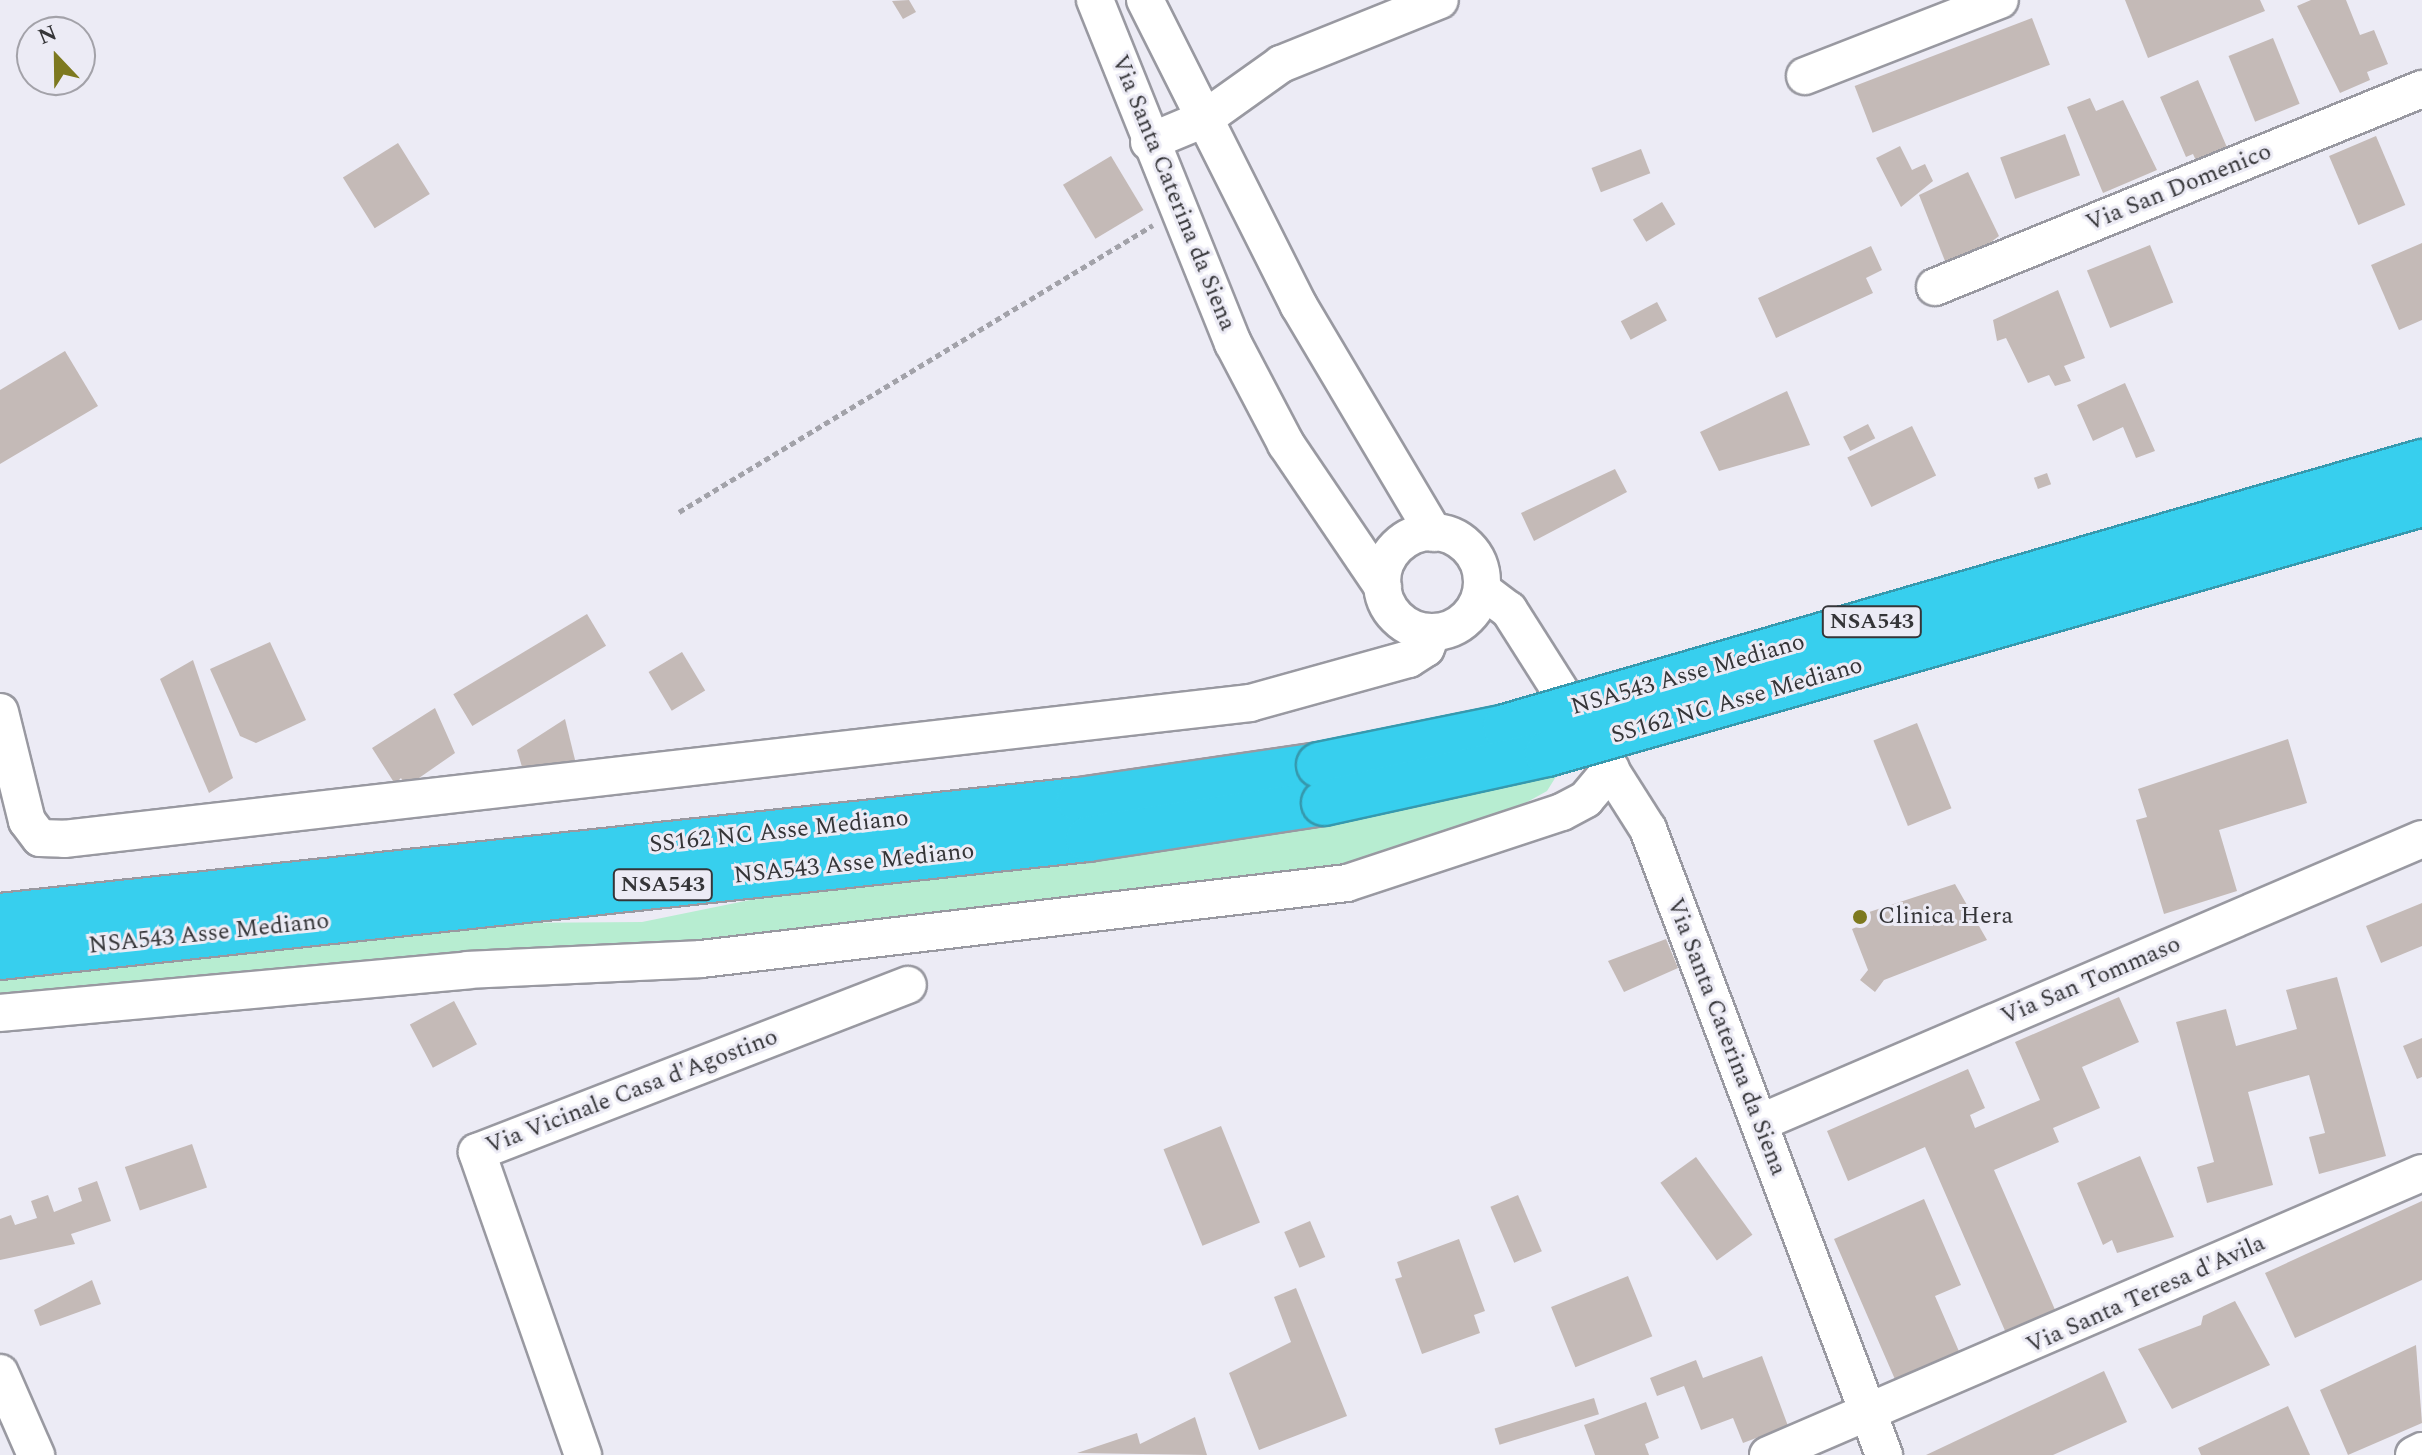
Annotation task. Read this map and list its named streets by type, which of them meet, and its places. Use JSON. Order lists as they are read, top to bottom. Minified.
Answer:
{"streets":{"highway":["NSA543","NSA543 Asse Mediano","SS162 NC Asse Mediano"],"street":["Via San Domenico","Via Santa Caterina da Siena","Via San Tommaso","Via Vicinale Casa d'Agostino","Via Santa Teresa d'Avila"]},"crossings":[["Via Santa Caterina da Siena","Via San Tommaso"],["Via Santa Caterina da Siena","Via Santa Teresa d'Avila"],["NSA543 Asse Mediano","SS162 NC Asse Mediano"]],"places":["Clinica Hera"],"north":"top"}
